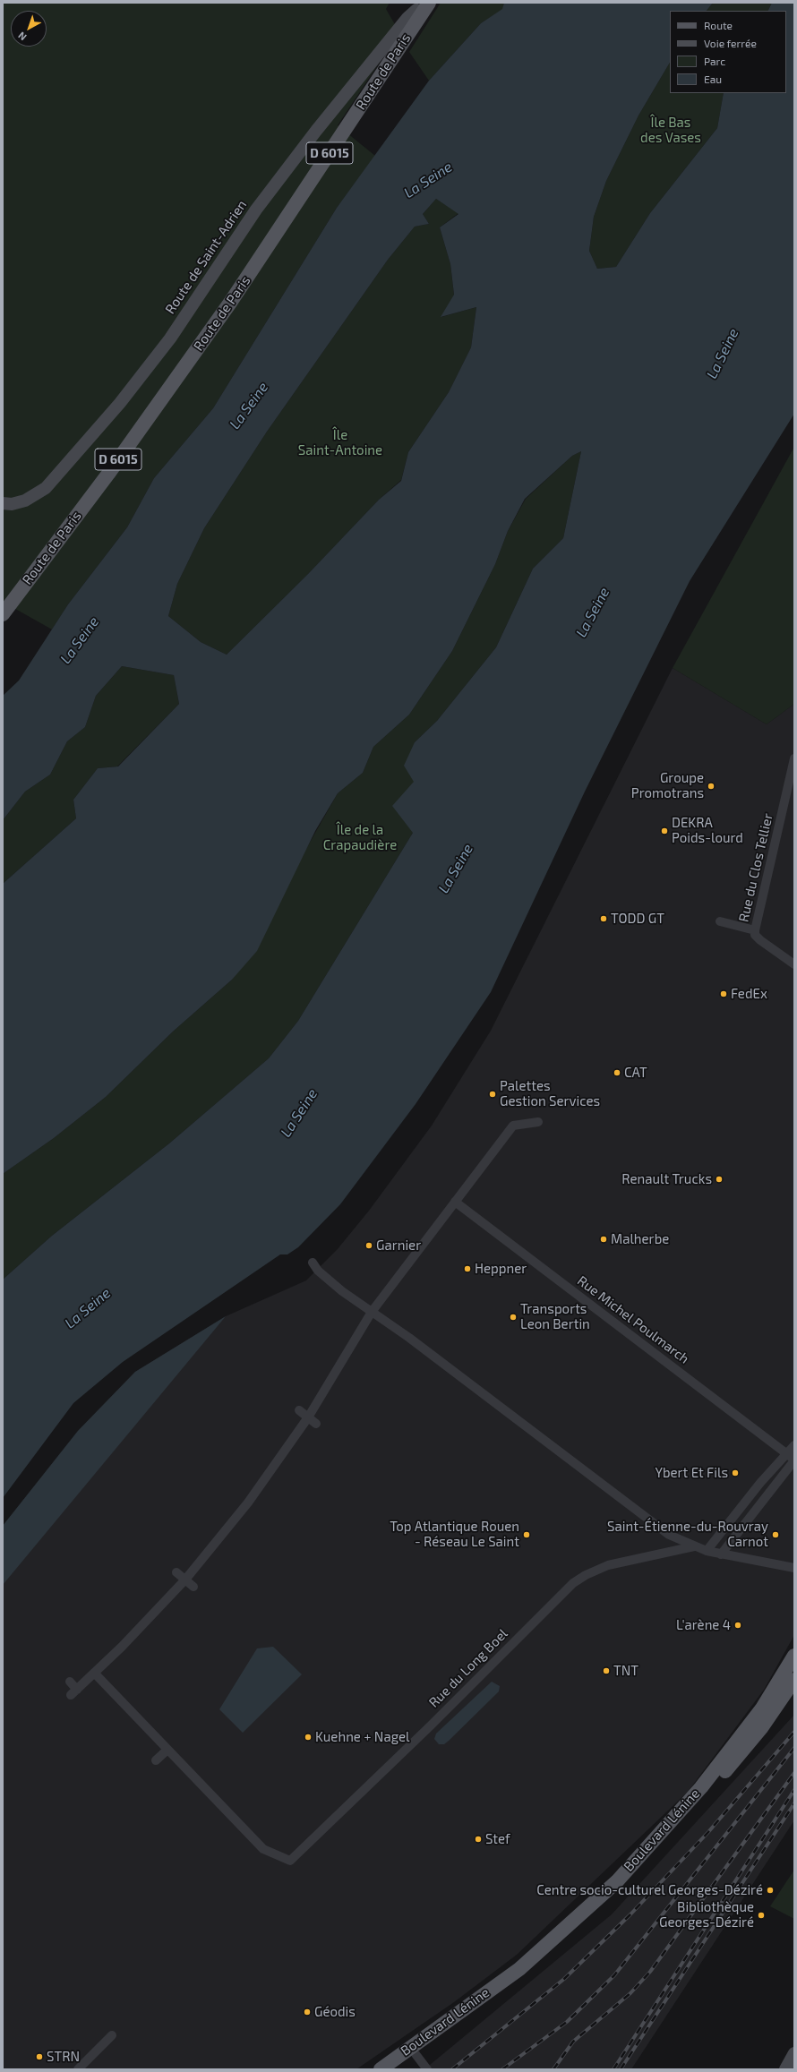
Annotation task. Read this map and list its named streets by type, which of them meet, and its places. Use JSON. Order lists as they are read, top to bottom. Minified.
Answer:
{"streets":{"main road":["Route de Paris","D 6015","Route de Saint-Adrien","Boulevard Lénine"],"street":["Rue du Clos Tellier","Rue Michel Poulmarch","Rue du Long Boel"]},"crossings":[["Route de Paris","Route de Saint-Adrien"]],"water":["La Seine"],"parks":["Île Bas des Vases","Île Saint-Antoine","Île de la Crapaudière"],"places":["Groupe Promotrans","DEKRA Poids-lourd","TODD GT","FedEx","CAT","Palettes Gestion Services","Renault Trucks","Malherbe","Garnier","Heppner","Transports Leon Bertin","Ybert Et Fils","Top Atlantique Rouen - Réseau Le Saint","Saint-Étienne-du-Rouvray Carnot","L'arène 4","TNT","Kuehne + Nagel","Stef","Centre socio-culturel Georges-Déziré","Bibliothèque Georges-Déziré","Géodis","STRN"],"legend":["Route","Voie ferrée","Parc","Eau"],"north":"bottom left"}
